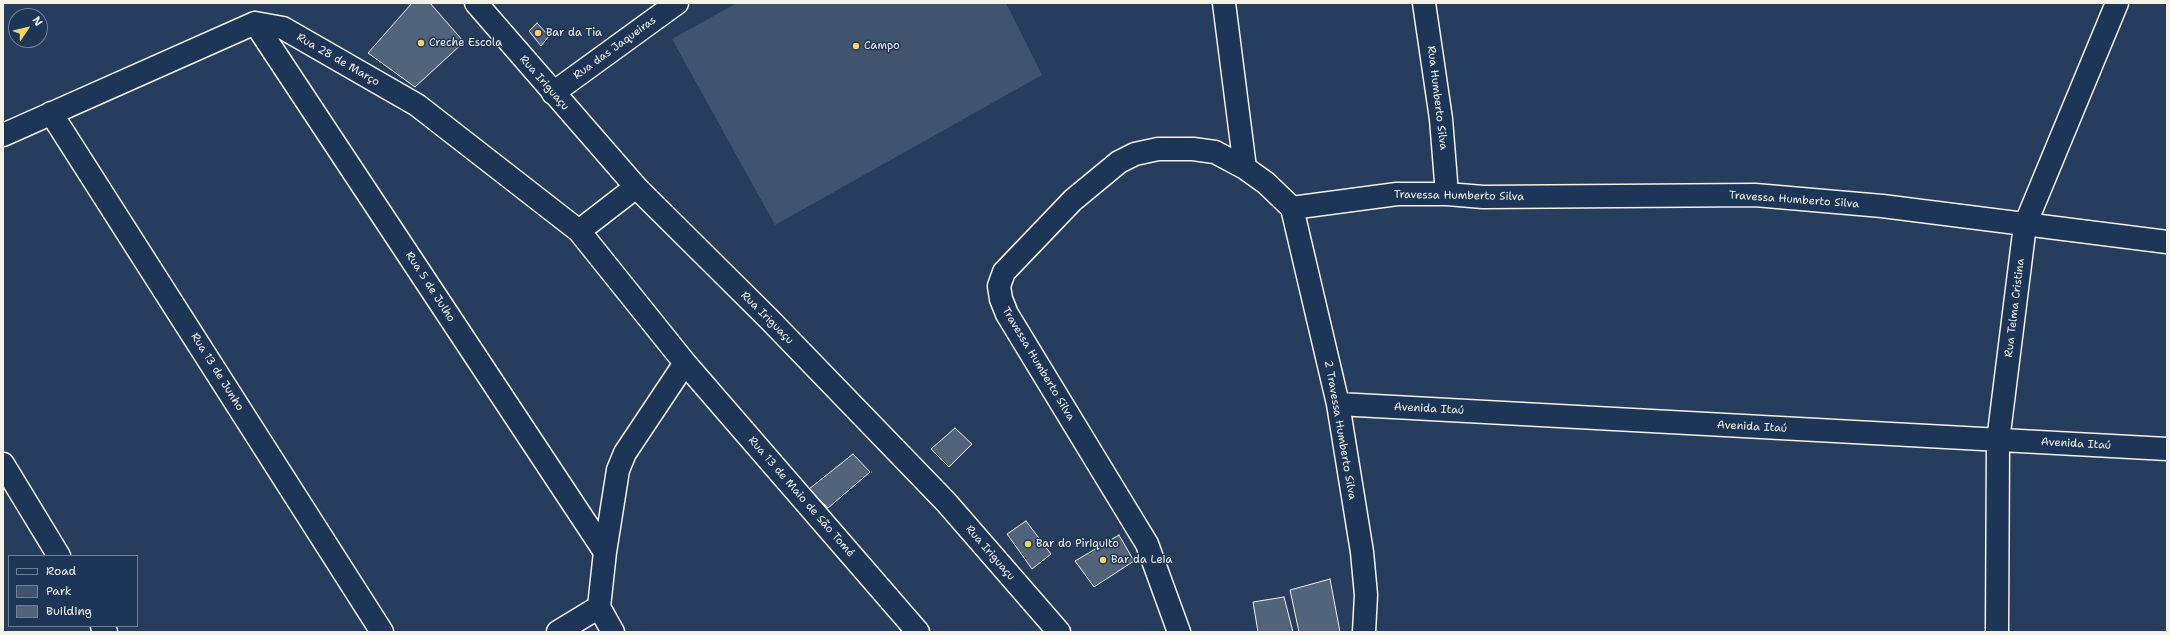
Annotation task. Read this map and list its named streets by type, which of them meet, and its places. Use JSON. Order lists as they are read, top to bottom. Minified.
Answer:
{"streets":{"street":["Rua das Jaqueiras","Rua 28 de Março","Rua Iriguaçu","Rua Humberto Silva","Travessa Humberto Silva","Rua 5 de Julho","Rua Telma Cristina","Rua 13 de Junho","Avenida Itaú","2 Travessa Humberto Silva","Rua 13 de Maio de São Tomé"]},"crossings":[["Rua das Jaqueiras","Rua Iriguaçu"],["Rua 28 de Março","Rua 5 de Julho"],["Rua 28 de Março","Rua 13 de Maio de São Tomé"],["Rua Humberto Silva","Travessa Humberto Silva"],["Travessa Humberto Silva","Rua Telma Cristina"],["Travessa Humberto Silva","2 Travessa Humberto Silva"],["Rua Telma Cristina","Avenida Itaú"],["Avenida Itaú","2 Travessa Humberto Silva"]],"places":["Bar da Tia","Creche Escola","Campo","Bar do Piriquito","Bar da Leia"],"legend":["Road","Park","Building"],"north":"top right"}
